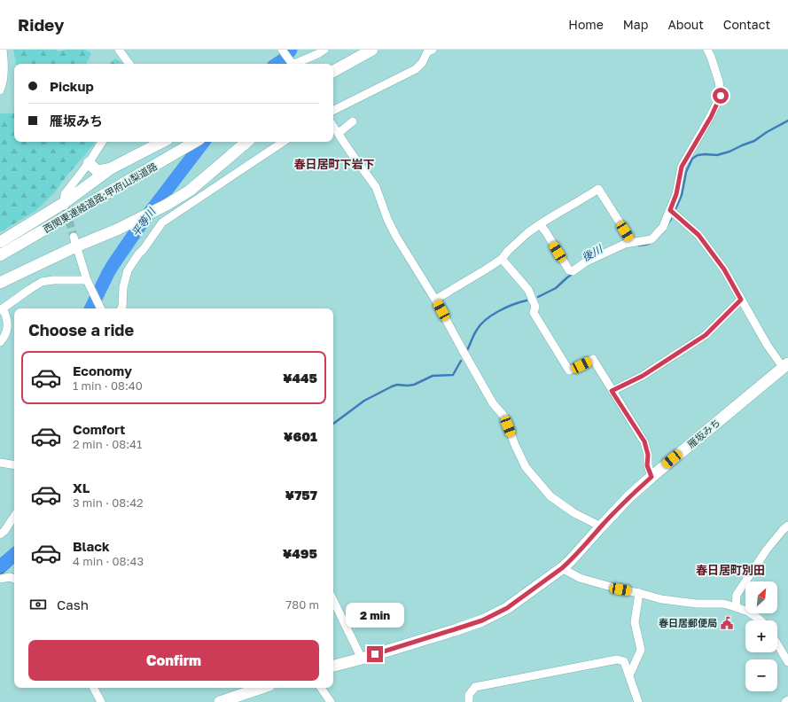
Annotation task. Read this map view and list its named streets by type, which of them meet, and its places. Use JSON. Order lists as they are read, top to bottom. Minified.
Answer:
{"streets":{"highway":["西関東連絡道路;甲府山梨道路","雁坂みち"]},"districts":["春日居町下岩下","春日居町別田"],"water":["平等川","後川"],"places":{"public building":["春日居郵便局"]},"north":"top right","page":{"header":"Ridey","nav":["Home","Map","About","Contact"],"banner":["Pickup","雁坂みち"],"heading":"Choose a ride","list":[{"name":"Economy","note":"1 min · 08:40","value":"¥445"},{"name":"Comfort","note":"2 min · 08:41","value":"¥601"},{"name":"XL","note":"3 min · 08:42","value":"¥757"},{"name":"Black","note":"4 min · 08:43","value":"¥495"}],"map_buttons":["+","−"],"pay":["Cash","780 m"],"bubble":"2 min","buttons":"Confirm"}}
